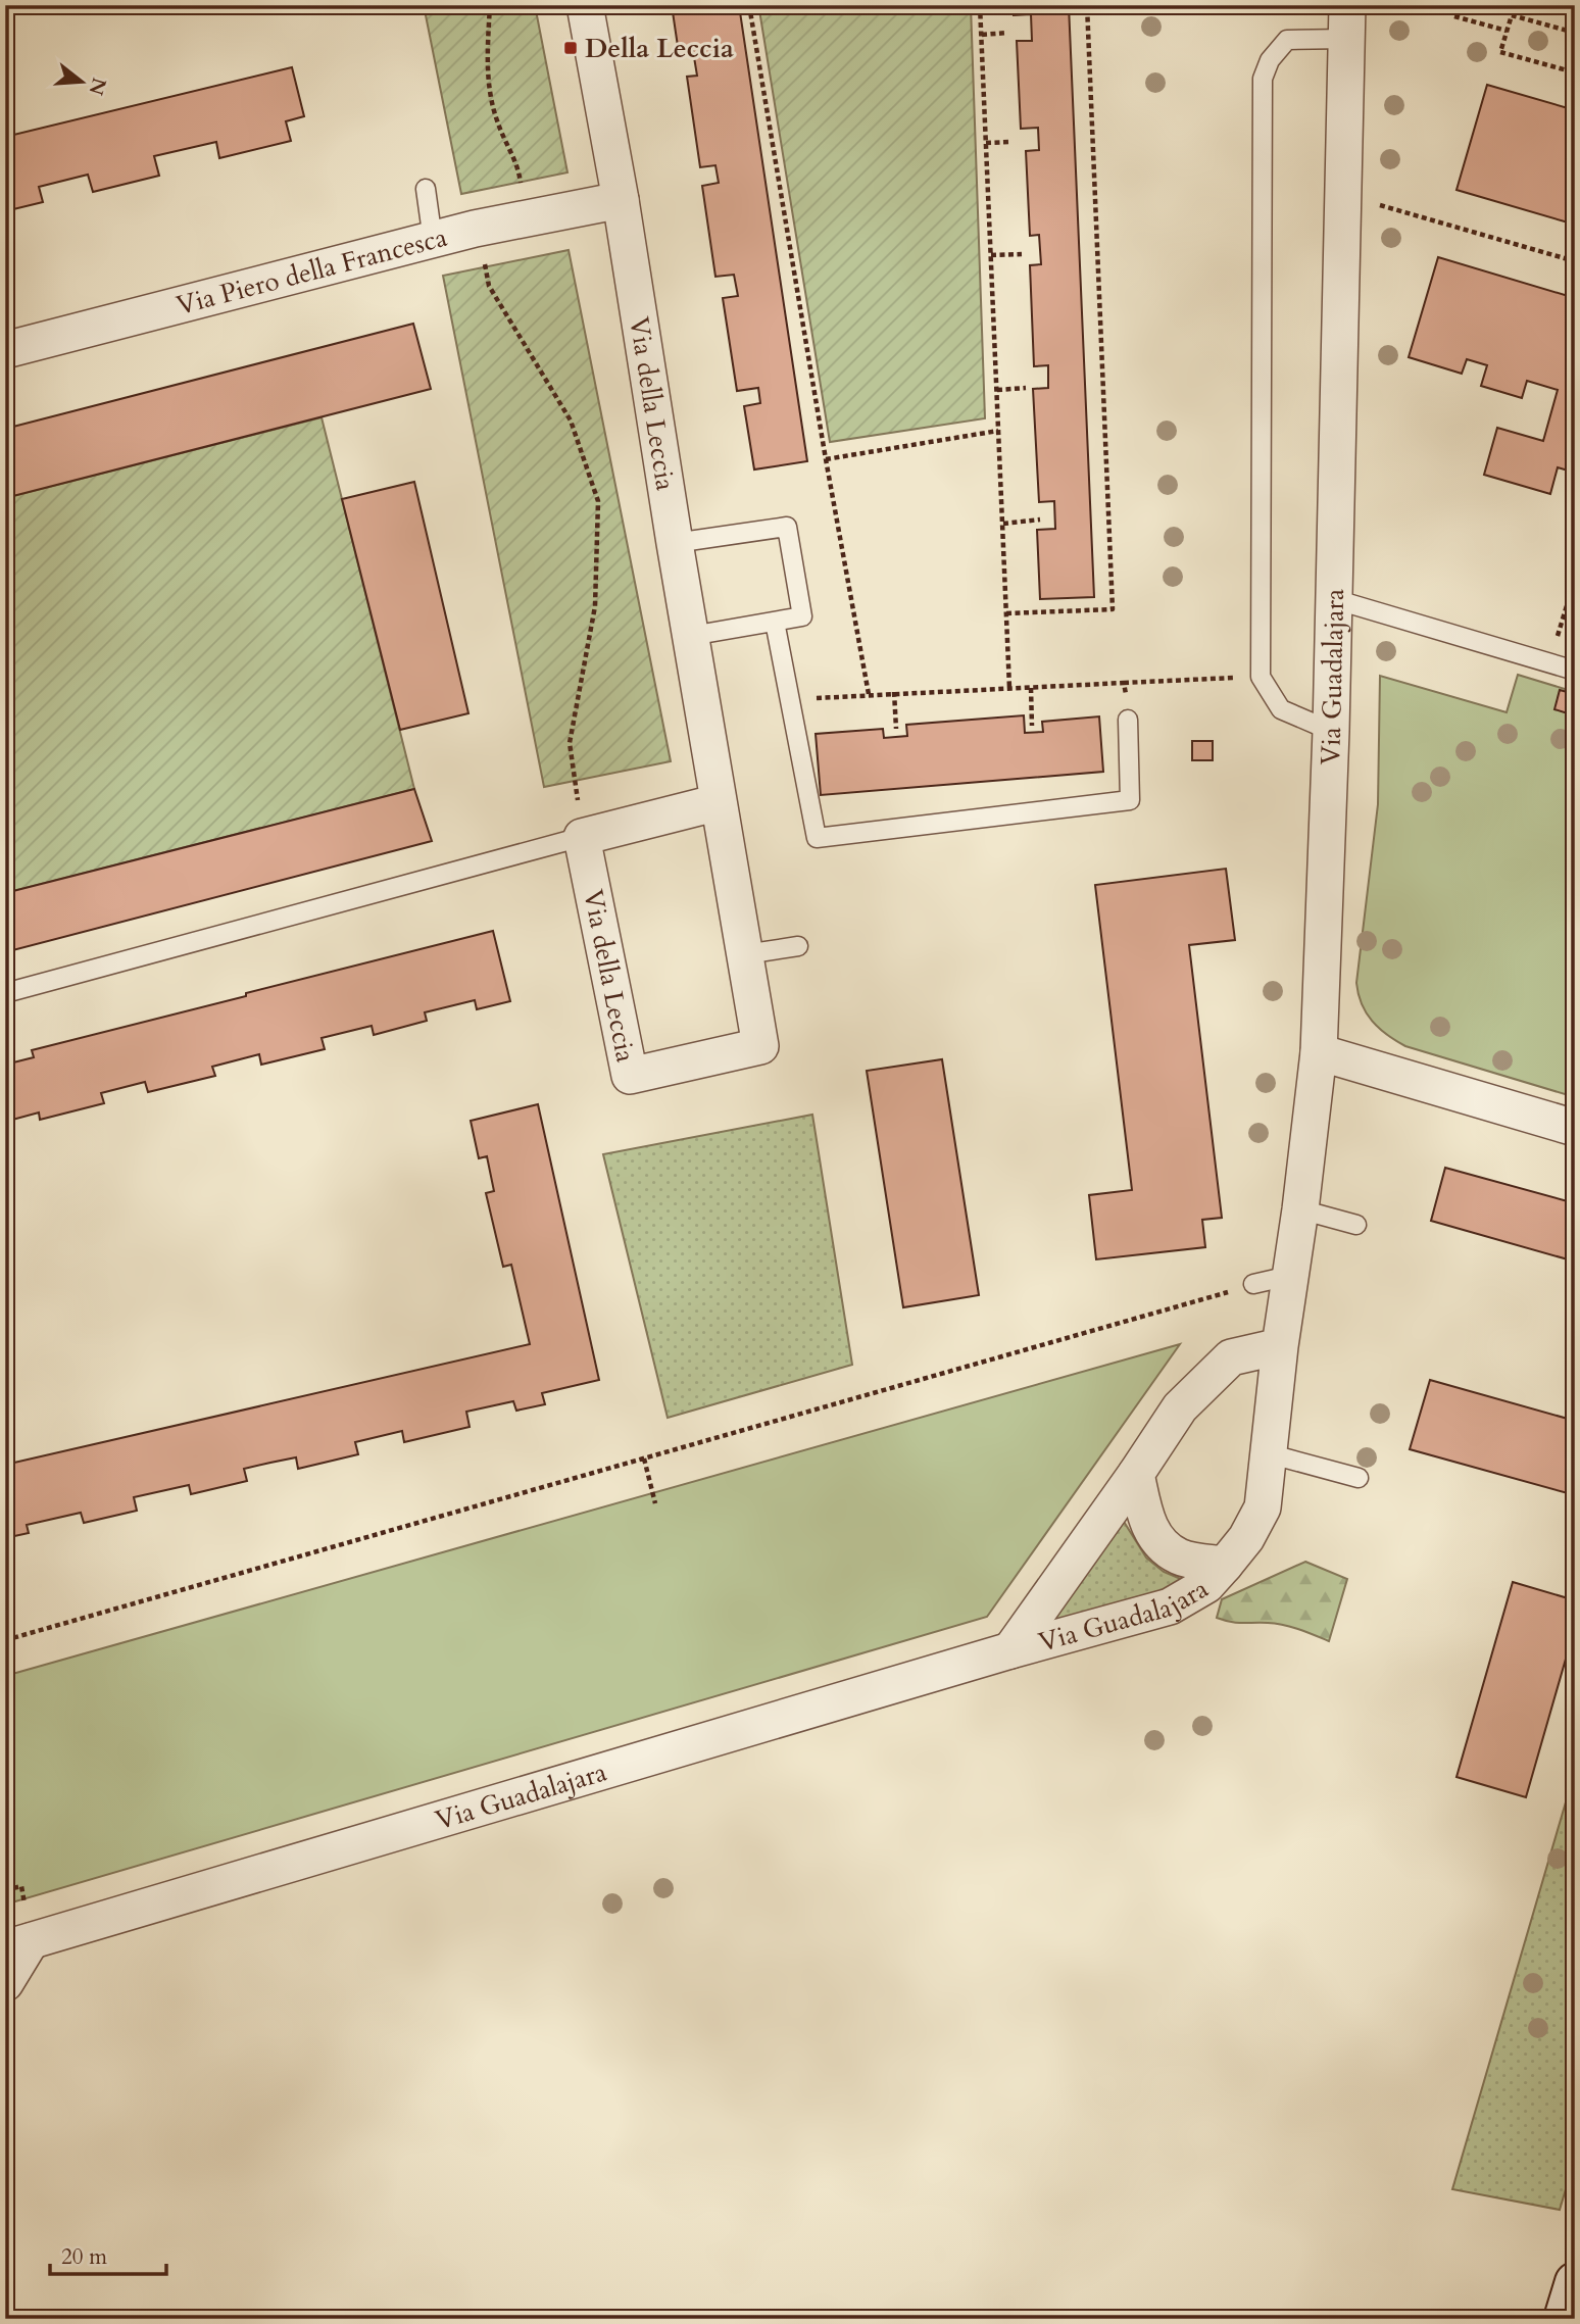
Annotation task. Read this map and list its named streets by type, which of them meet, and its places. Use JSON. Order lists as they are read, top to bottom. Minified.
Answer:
{"streets":{"street":["Via Piero della Francesca","Via della Leccia","Via Guadalajara"]},"crossings":[["Via Piero della Francesca","Via della Leccia"]],"places":{"transit":["Della Leccia"]},"scale_bar":"20 m","north":"right"}
